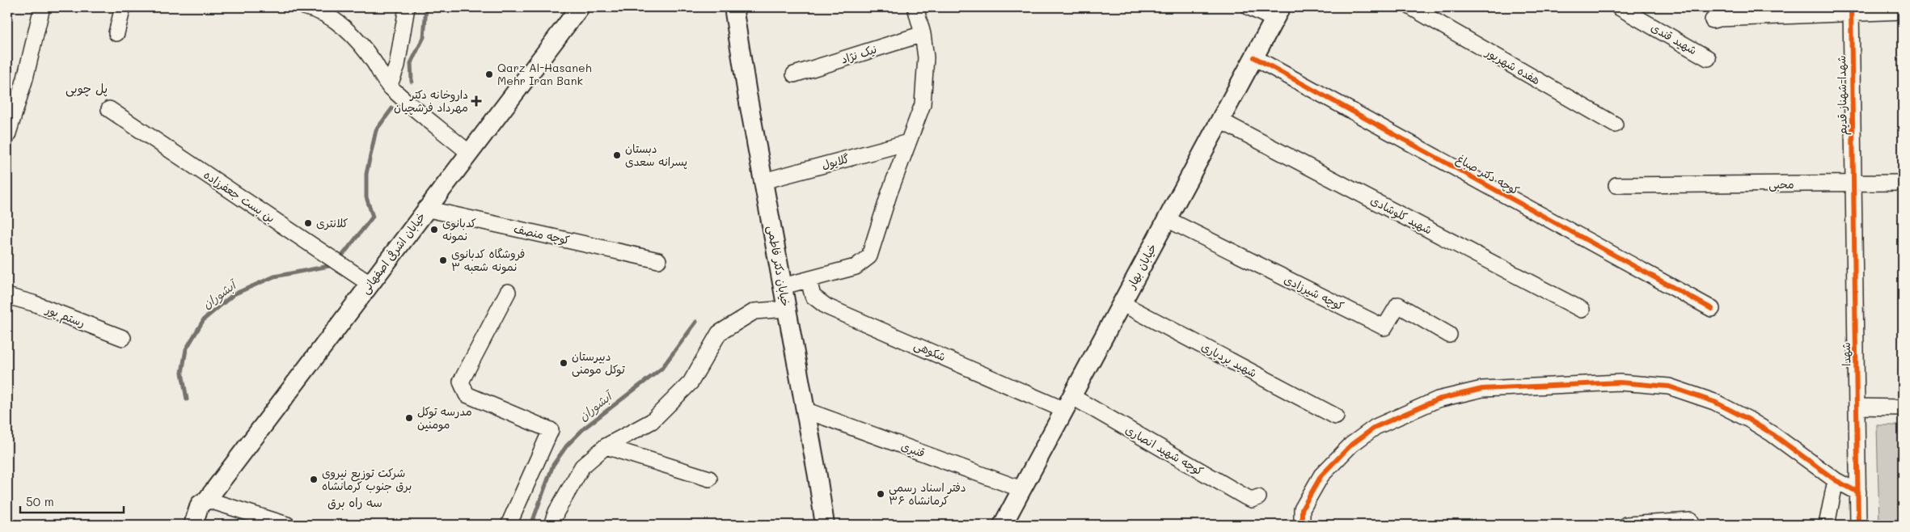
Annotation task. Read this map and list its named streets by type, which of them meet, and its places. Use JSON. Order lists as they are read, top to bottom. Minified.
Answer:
{"streets":{"main road":["خیابان اشرفی اصفهانی","خیابان دکتر فاطمی","خیابان بهار"],"street":["شهید قندی","نیک نژاد","هفده شهریور","شهدا-شهناز قدیم","گلایول","کوچه دکتر صباغ","محبی","بن بست جعفرزاده","شهید کلوشادی","کوچه منصف","کوچه شیرزادی","رستم پور","شکوهی","شهدا","شهید بردباری","قنبری","کوچه شهید انصاری"]},"crossings":[["شهدا-شهناز قدیم","محبی"],["شهدا-شهناز قدیم","شهدا"],["گلایول","خیابان دکتر فاطمی"],["کوچه دکتر صباغ","خیابان بهار"],["محبی","شهدا"],["بن بست جعفرزاده","خیابان اشرفی اصفهانی"],["شهید کلوشادی","خیابان بهار"],["کوچه منصف","خیابان اشرفی اصفهانی"],["خیابان دکتر فاطمی","قنبری"],["خیابان بهار","کوچه شیرزادی"],["خیابان بهار","شکوهی"],["خیابان بهار","شهید بردباری"],["خیابان بهار","قنبری"],["خیابان بهار","کوچه شهید انصاری"],["شکوهی","کوچه شهید انصاری"]],"districts":["پل چوبی","سه راه برق"],"water":["آبشوران"],"places":{"other":["Qarz Al-Hasaneh Mehr Iran Bank","دبستان پسرانه سعدی","کلانتری","کدبانوی نمونه","فروشگاه کدبانوی نمونه شعبه ۳","دبیرستان توکل مومنی","مدرسه توکل مومنین","شرکت توزیع نیروی برق جنوب کرمانشاه","دفتر اسناد رسمی ۳۶ کرمانشاه"],"health":["داروخانه دکتر مهرداد فرشچیان"]},"scale_bar":"50 m"}
